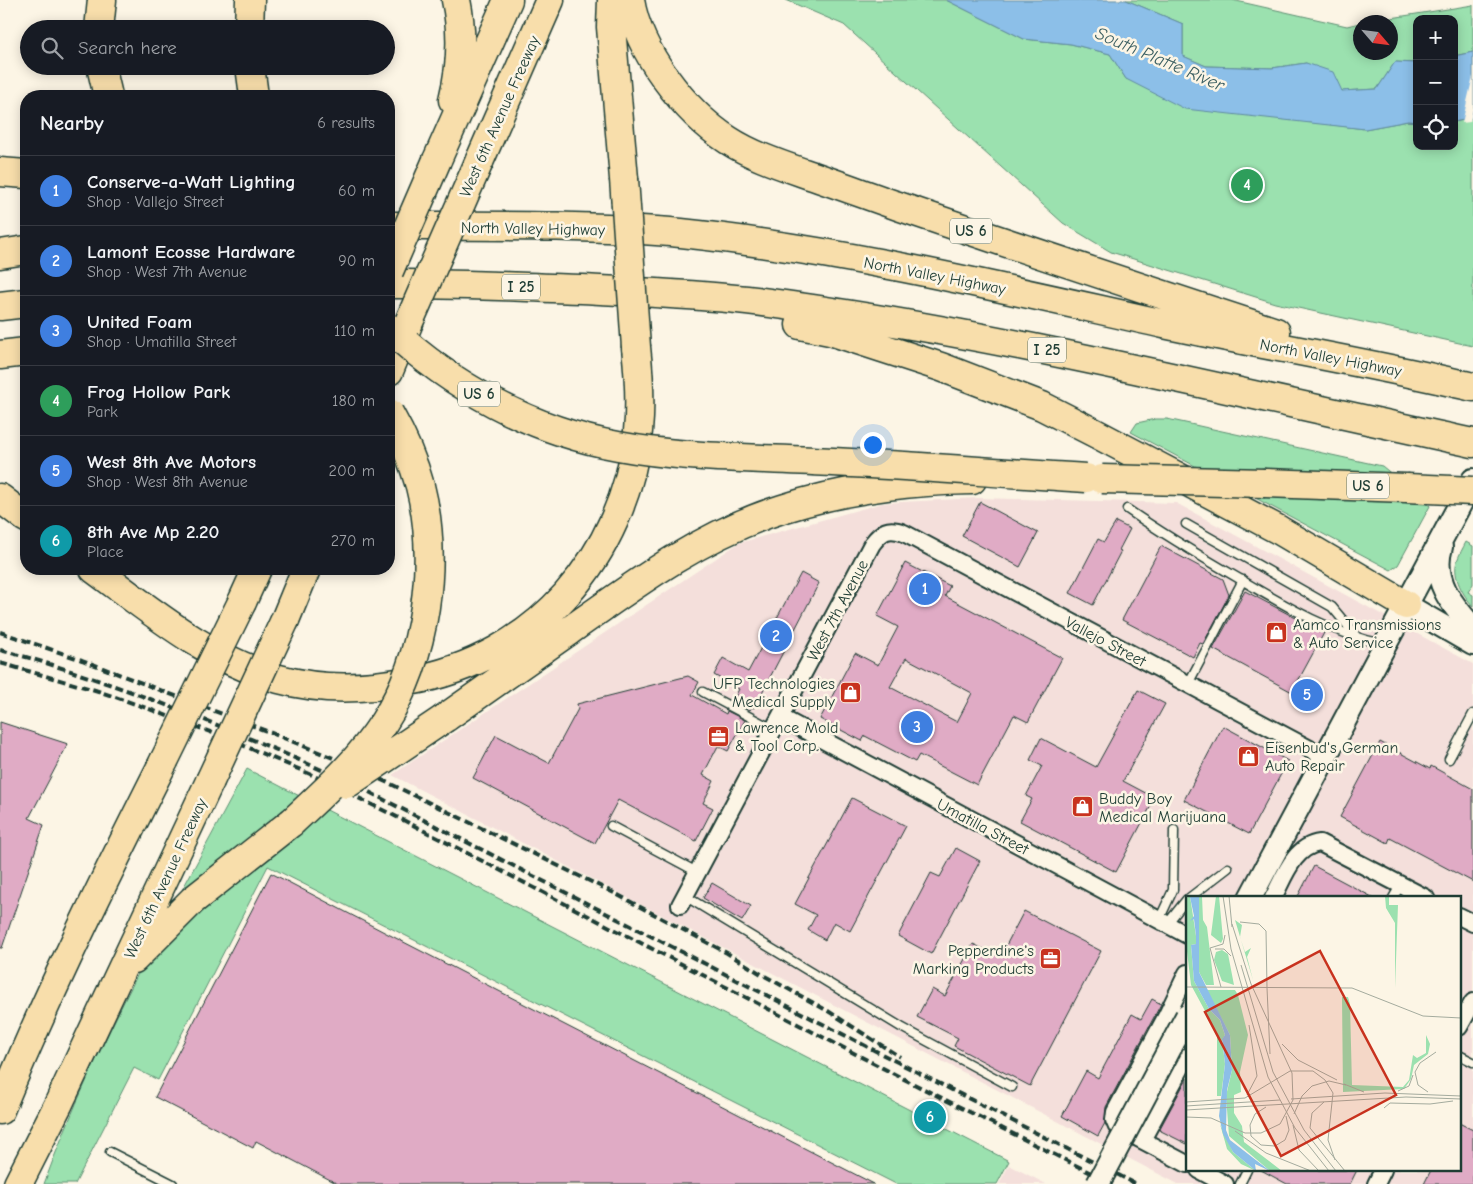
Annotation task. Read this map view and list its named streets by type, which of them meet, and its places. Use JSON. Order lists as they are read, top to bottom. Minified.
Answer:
{"streets":{"highway":["West 6th Avenue Freeway","North Valley Highway","US 6","I 25"],"street":["West 7th Avenue","Vallejo Street","Umatilla Street"]},"crossings":[["West 6th Avenue Freeway","US 6"],["North Valley Highway","US 6"],["West 7th Avenue","Vallejo Street"],["West 7th Avenue","Umatilla Street"]],"water":["South Platte River"],"places":{"shop":["Aamco Transmissions & Auto Service","UFP Technologies Medical Supply","Eisenbud's German Auto Repair","Buddy Boy Medical Marijuana"],"office":["Lawrence Mold & Tool Corp.","Pepperdine's Marking Products"]},"north":"bottom right","page":{"map_buttons":["+","−"],"search":"Search here","heading":["Nearby","6 results"],"list":[{"mark":"1","name":"Conserve-a-Watt Lighting","note":"Shop · Vallejo Street","value":"60 m"},{"mark":"2","name":"Lamont Ecosse Hardware","note":"Shop · West 7th Avenue","value":"90 m"},{"mark":"3","name":"United Foam","note":"Shop · Umatilla Street","value":"110 m"},{"mark":"4","name":"Frog Hollow Park","note":"Park","value":"180 m"},{"mark":"5","name":"West 8th Ave Motors","note":"Shop · West 8th Avenue","value":"200 m"},{"mark":"6","name":"8th Ave Mp 2.20","note":"Place","value":"270 m"}],"pins":["4","1","2","5","3","6"]}}
